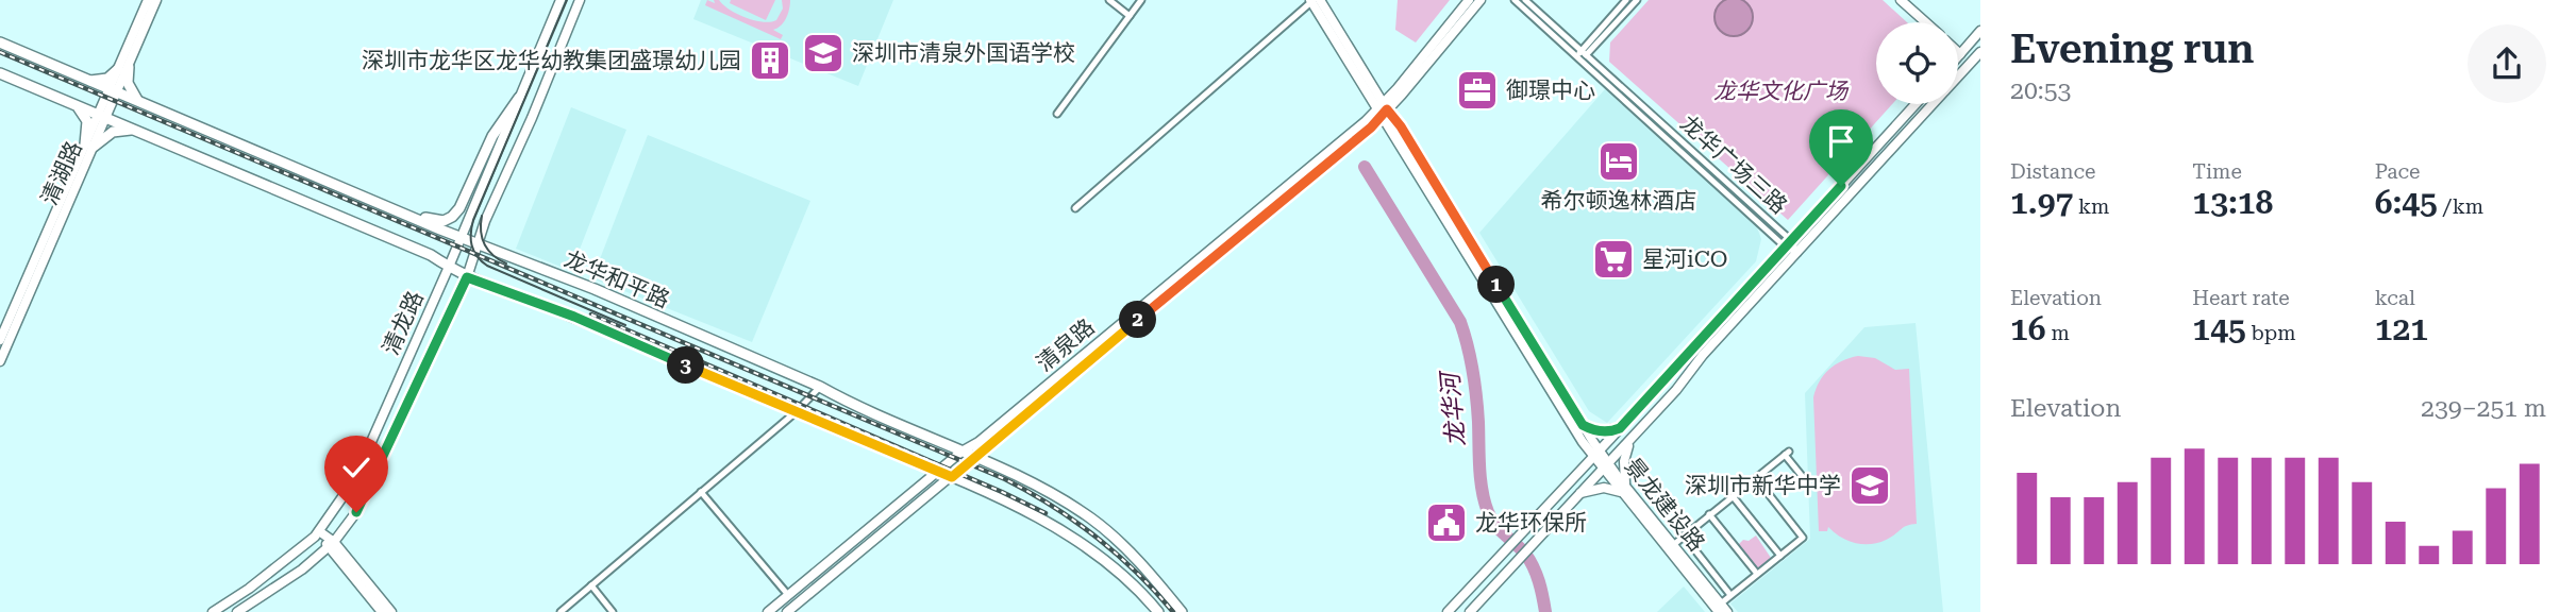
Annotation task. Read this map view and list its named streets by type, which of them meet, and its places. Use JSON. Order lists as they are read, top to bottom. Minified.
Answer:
{"streets":{"main road":["清湖路","龙华和平路","清龙路","清泉路","景龙建设路"],"street":["龙华广场三路"]},"crossings":[["清湖路","龙华和平路"],["龙华和平路","清龙路"],["龙华和平路","清泉路"],["清泉路","景龙建设路"]],"water":["龙华河"],"parks":["龙华文化广场"],"places":{"school or university":["深圳市清泉外国语学校","深圳市新华中学"],"building":["深圳市龙华区龙华幼教集团盛璟幼儿园"],"office":["御璟中心"],"hotel":["希尔顿逸林酒店"],"supermarket":["星河iCO"],"public building":["龙华环保所"]},"page":{"heading":["Evening run","20:53"],"stats":[["Distance","1.97 km"],["Time","13:18"],["Pace","6:45 /km"],["Elevation","16 m"],["Heart rate","145 bpm"],["kcal","121"]],"pins":["1","2","3"],"chart":["Elevation","239–251 m"]}}
